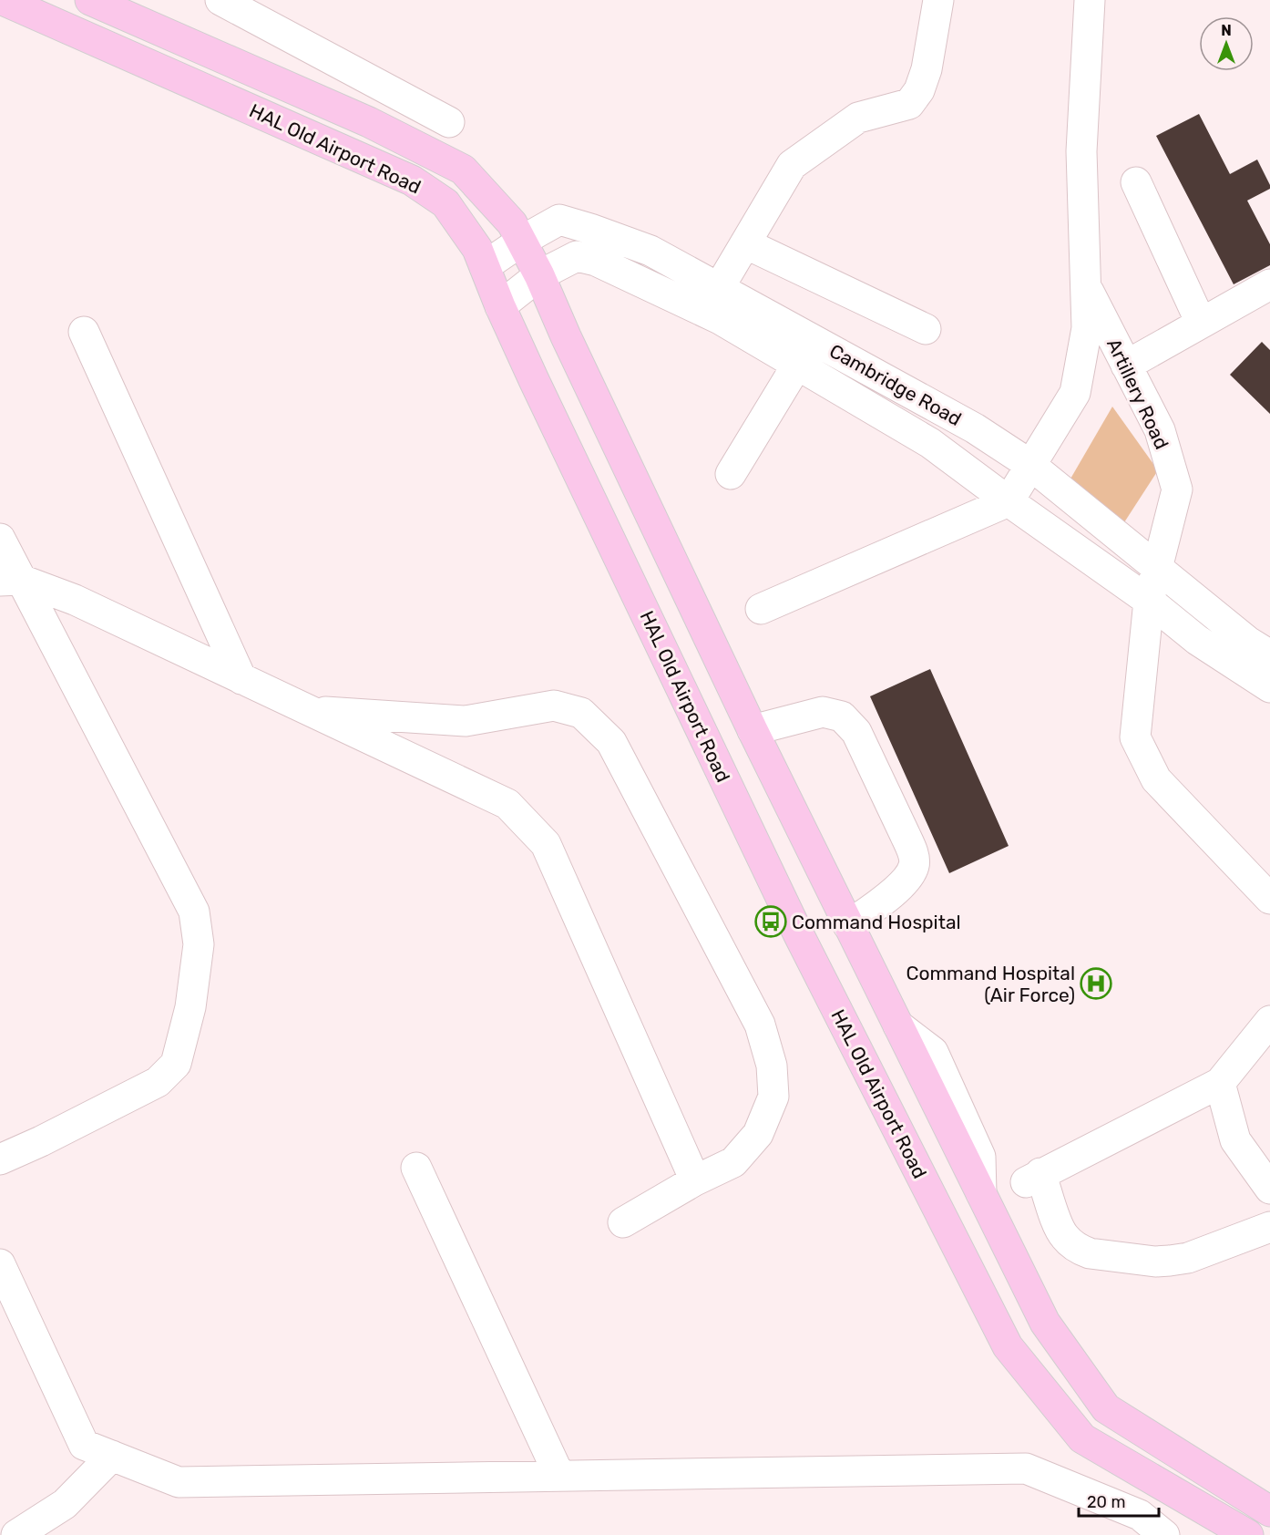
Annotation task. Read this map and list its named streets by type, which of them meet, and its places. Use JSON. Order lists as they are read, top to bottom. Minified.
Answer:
{"streets":{"main road":["HAL Old Airport Road"],"street":["Cambridge Road","Artillery Road"]},"crossings":[["HAL Old Airport Road","Cambridge Road"],["Cambridge Road","Artillery Road"]],"places":{"bus stop":["Command Hospital"],"hospital":["Command Hospital (Air Force)"]},"scale_bar":"20 m","north":"top"}
